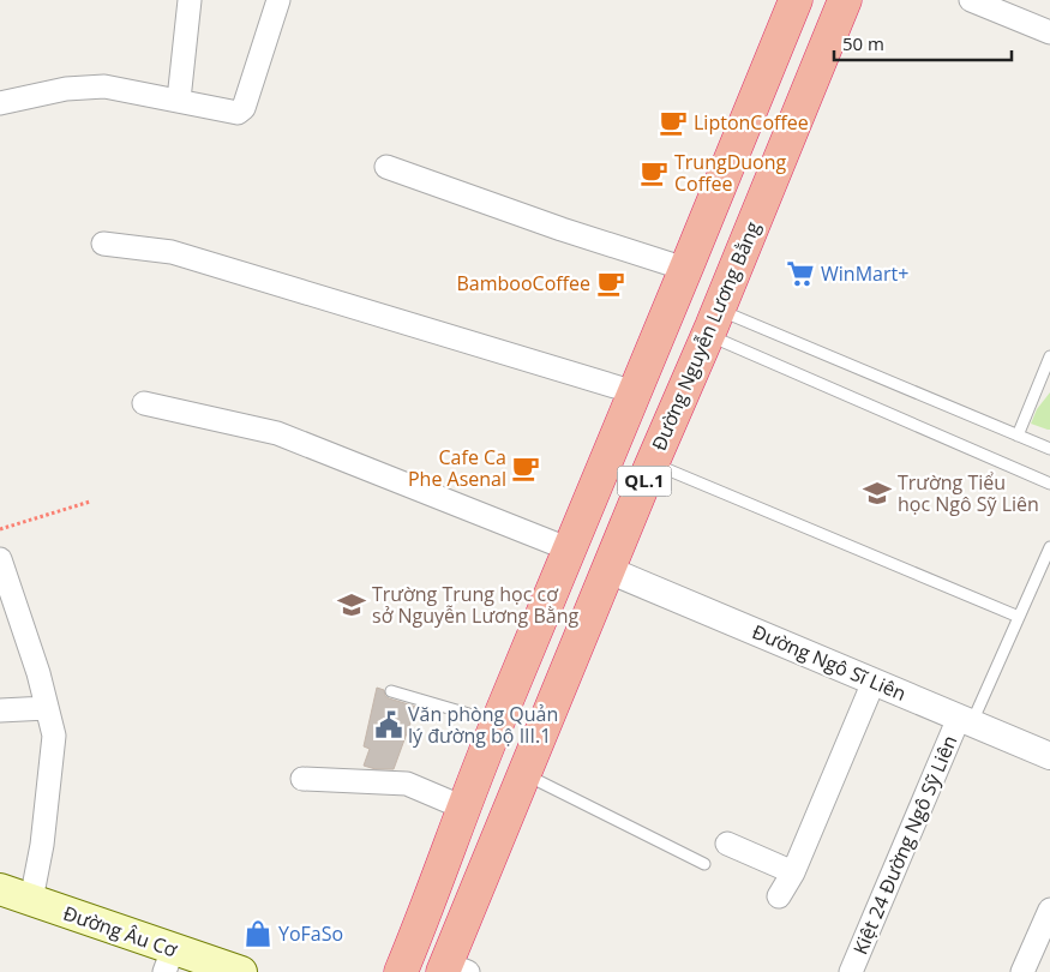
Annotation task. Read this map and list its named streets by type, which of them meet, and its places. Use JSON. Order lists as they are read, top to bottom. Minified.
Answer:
{"streets":{"highway":["Đường Nguyễn Lương Bằng","QL.1"],"main road":["Đường Âu Cơ"],"street":["Đường Ngô Sĩ Liên","Kiệt 24 Đường Ngô Sỹ Liên"]},"crossings":[["Đường Nguyễn Lương Bằng","Đường Ngô Sĩ Liên"],["Đường Ngô Sĩ Liên","Kiệt 24 Đường Ngô Sỹ Liên"]],"places":{"cafe":["LiptonCoffee","TrungDuong Coffee","BambooCoffee","Cafe Ca Phe Asenal"],"supermarket":["WinMart+"],"school or university":["Trường Tiểu học Ngô Sỹ Liên","Trường Trung học cơ sở Nguyễn Lương Bằng"],"public building":["Văn phòng Quản lý đường bộ III.1"],"shop":["YoFaSo"]},"scale_bar":"50 m"}
